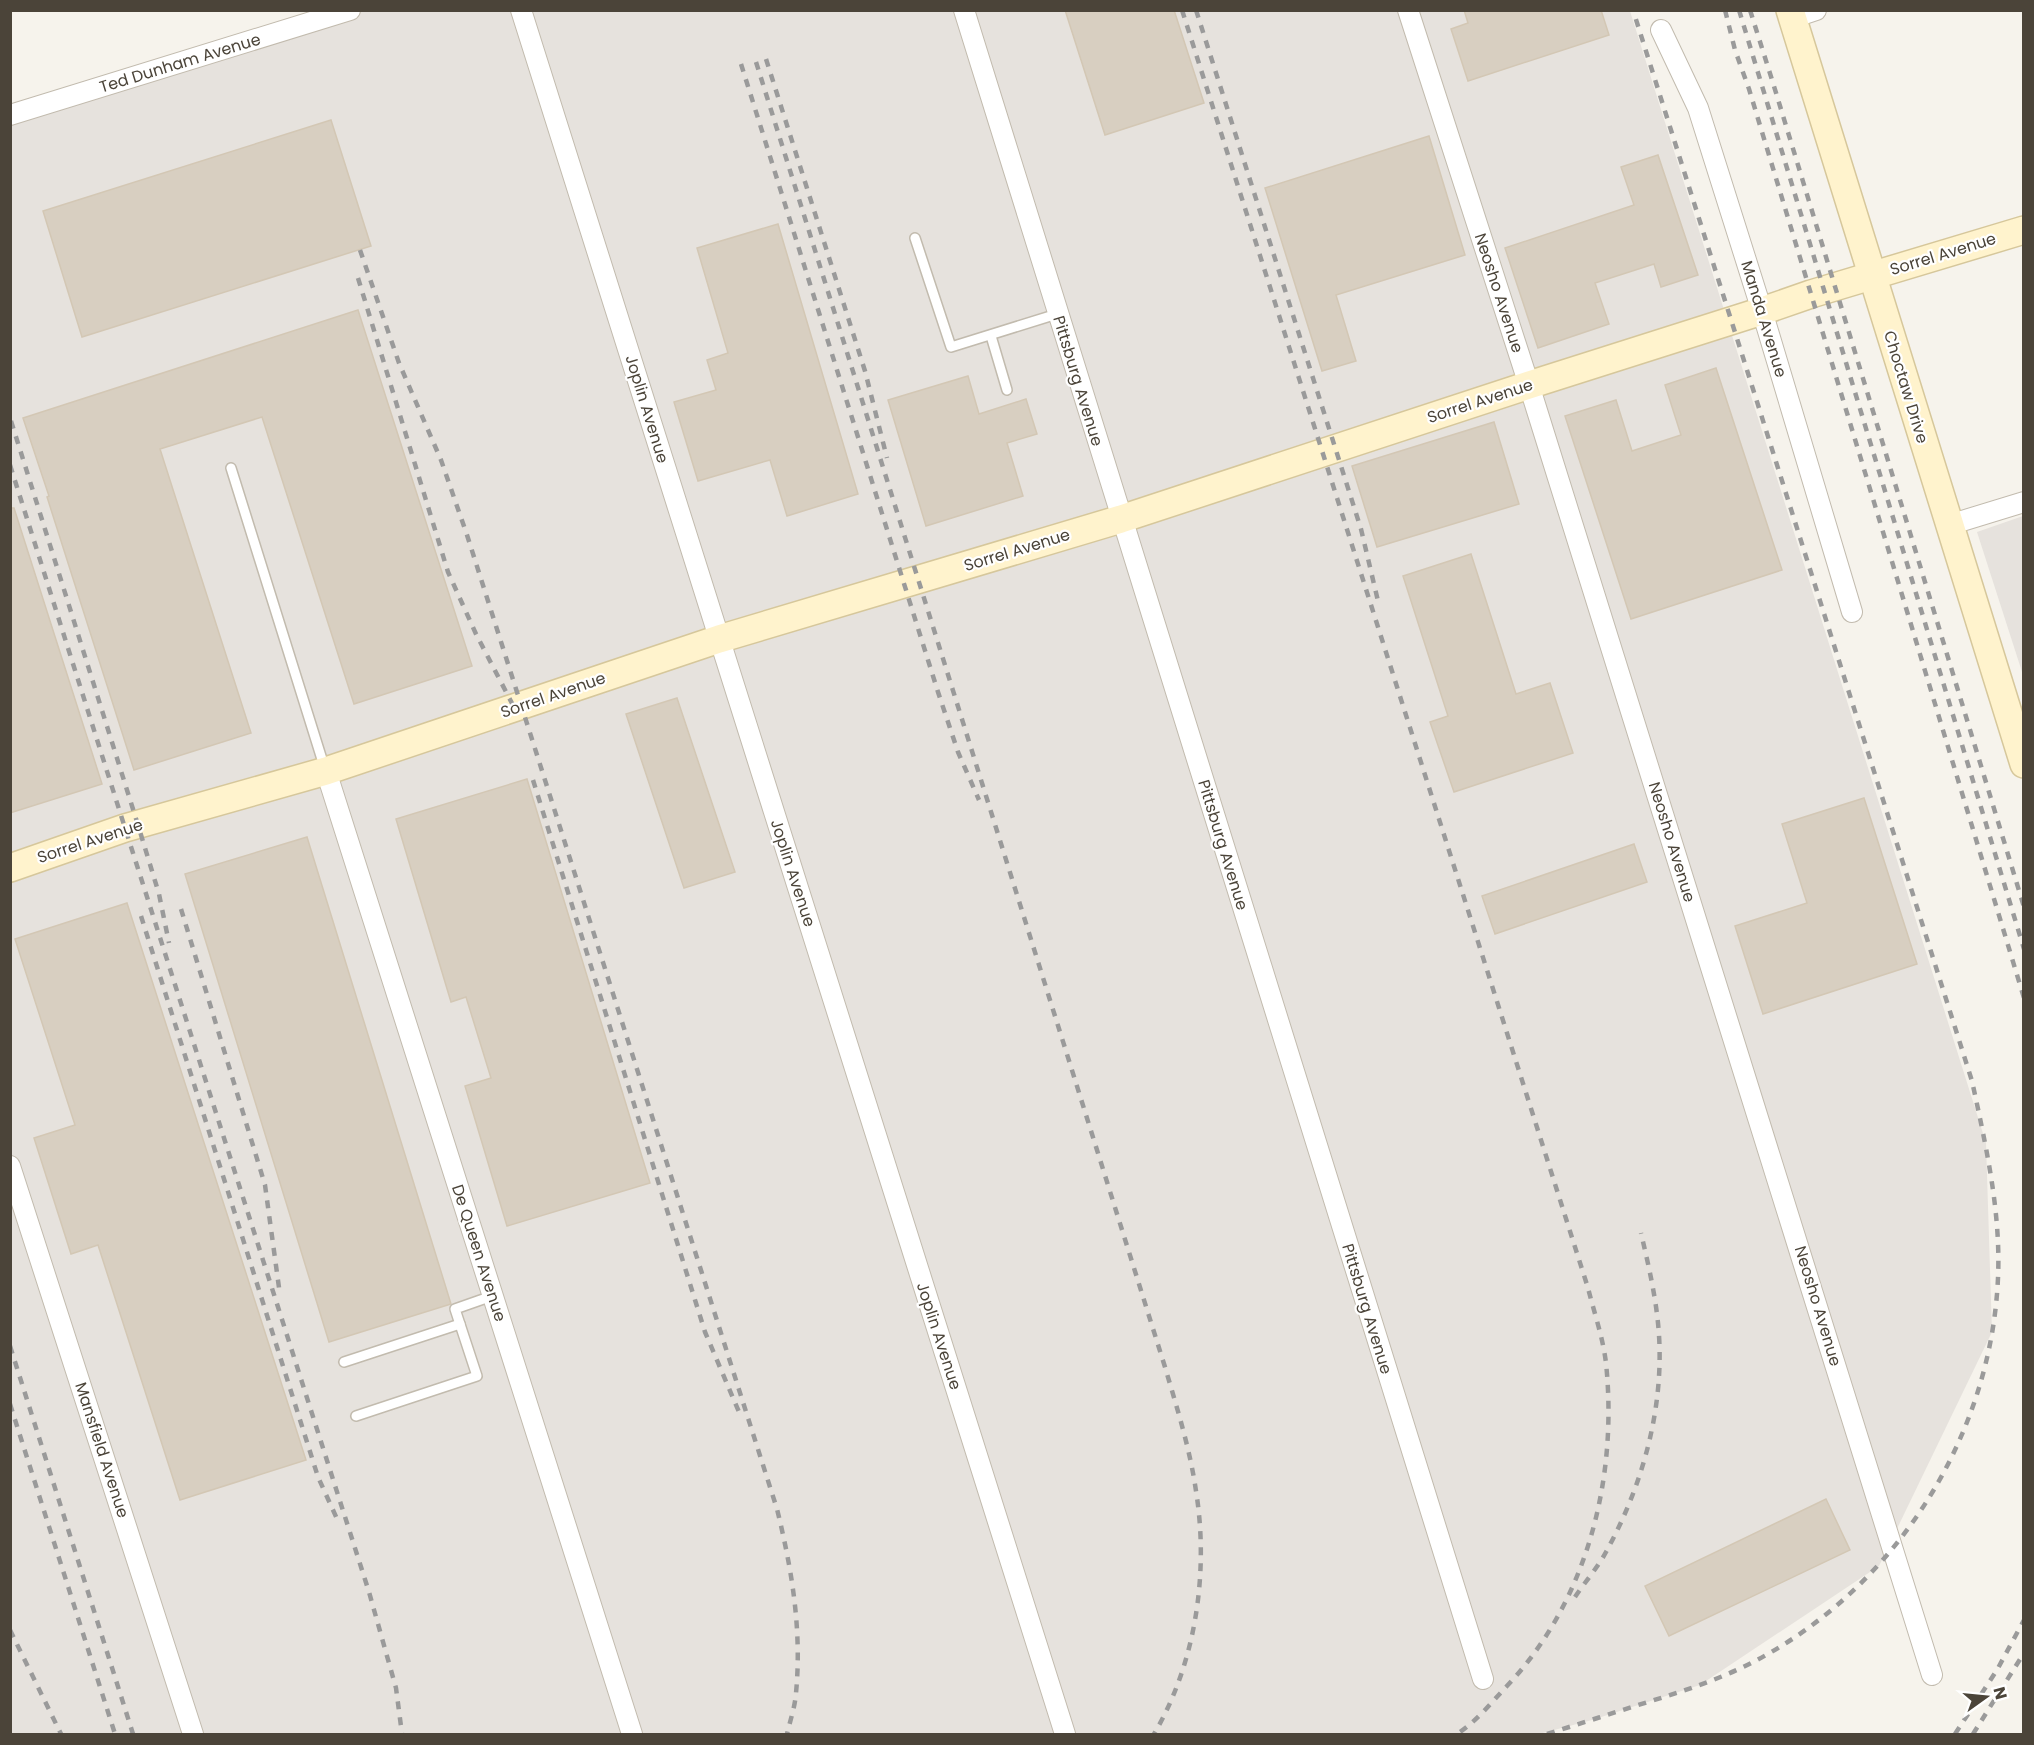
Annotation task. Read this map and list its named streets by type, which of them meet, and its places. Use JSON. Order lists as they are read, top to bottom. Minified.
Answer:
{"streets":{"street":["Ted Dunham Avenue","Sorrel Avenue","Neosho Avenue","Manda Avenue","Pittsburg Avenue","Choctaw Drive","Joplin Avenue","De Queen Avenue","Mansfield Avenue"]},"crossings":[["Sorrel Avenue","Neosho Avenue"],["Sorrel Avenue","Manda Avenue"],["Sorrel Avenue","Pittsburg Avenue"],["Sorrel Avenue","Choctaw Drive"],["Sorrel Avenue","Joplin Avenue"],["Sorrel Avenue","De Queen Avenue"]],"north":"right"}
